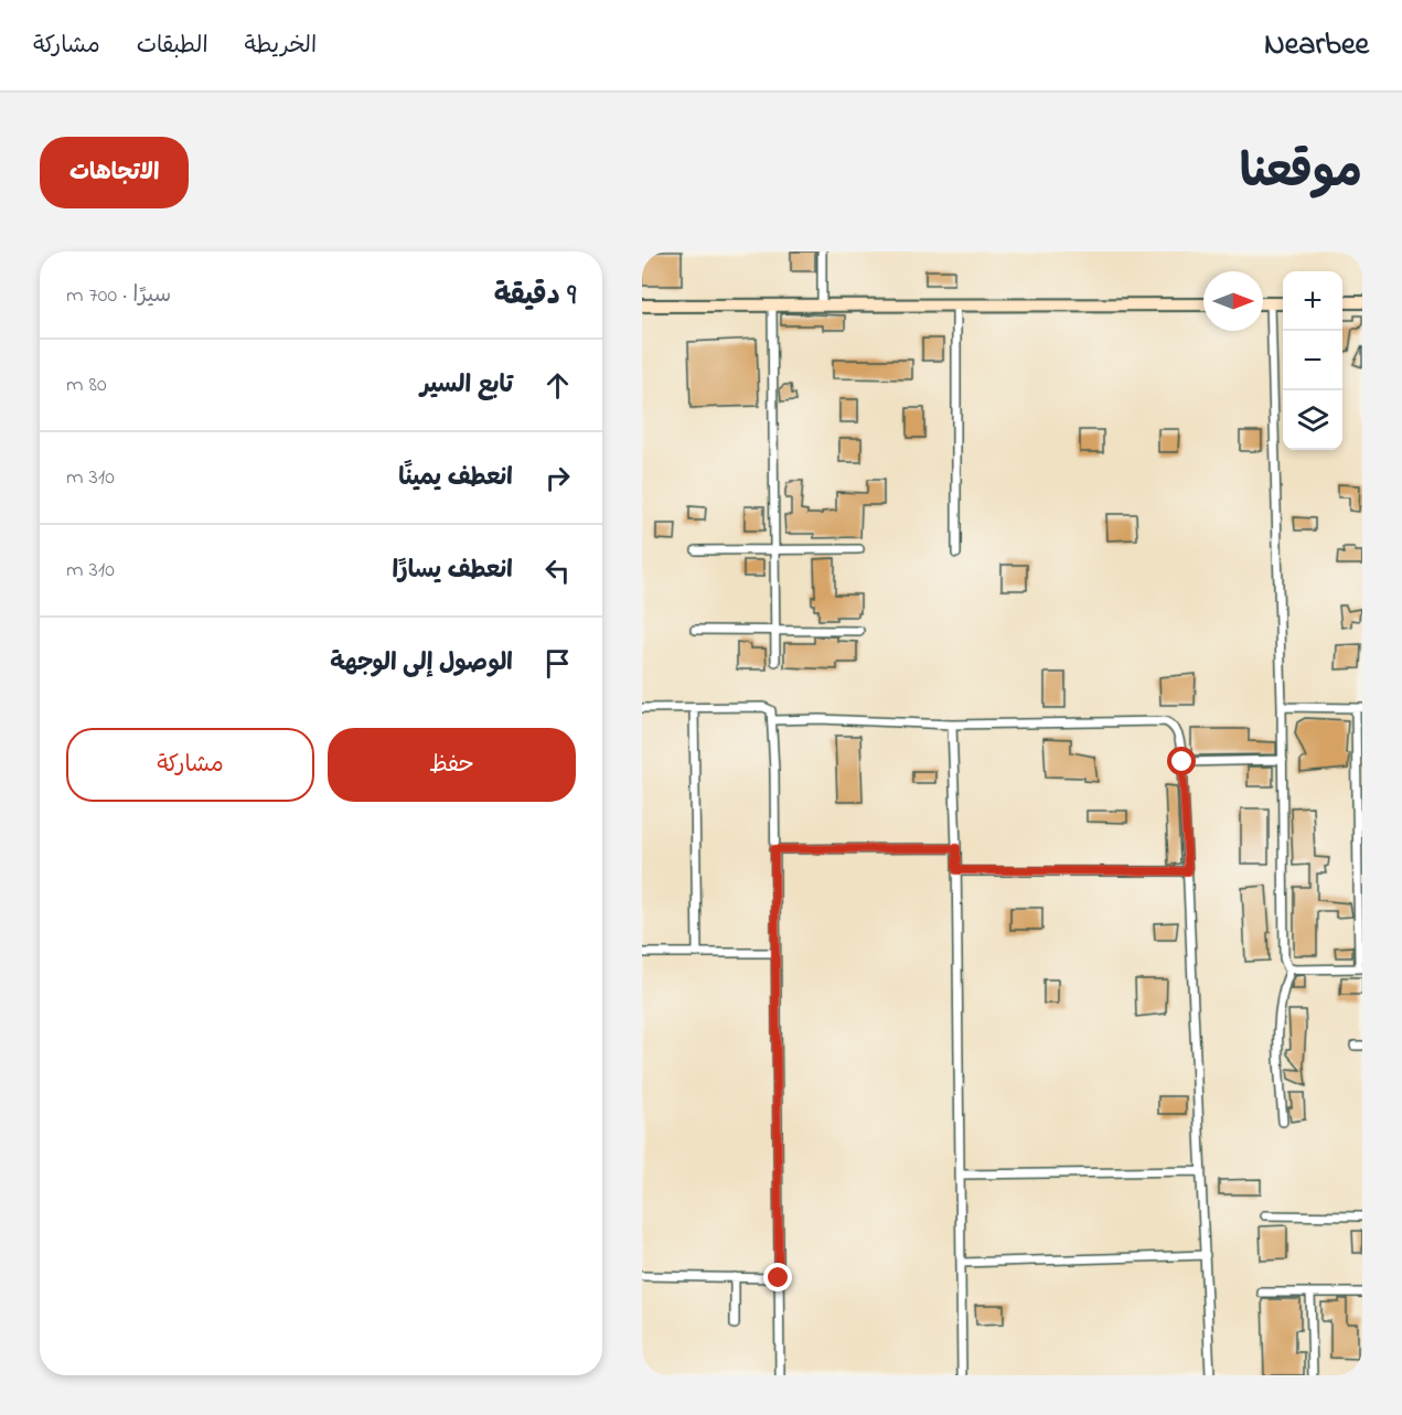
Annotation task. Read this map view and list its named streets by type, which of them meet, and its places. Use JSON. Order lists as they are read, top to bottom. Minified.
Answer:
{"north":"right","page":{"header":"Nearbee","nav":["الخريطة","الطبقات","مشاركة"],"title":"موقعنا","buttons":["الاتجاهات",["حفظ","مشاركة"]],"heading":["9 دقيقة","سيرًا · 700 m"],"map_buttons":["+","−"],"list":[["تابع السير","80 m"],["انعطف يمينًا","310 m"],["انعطف يسارًا","310 m"],"الوصول إلى الوجهة"]}}
